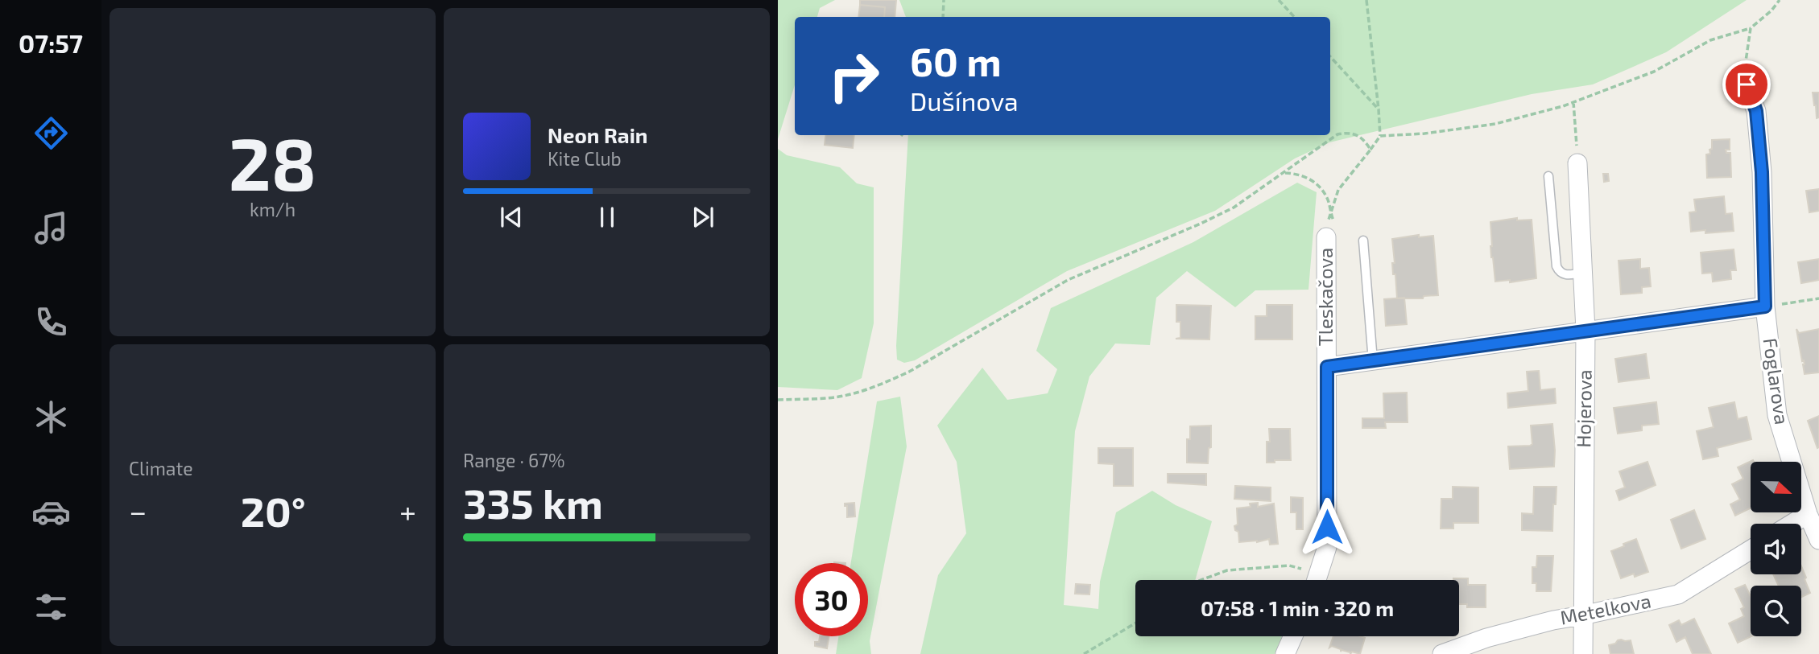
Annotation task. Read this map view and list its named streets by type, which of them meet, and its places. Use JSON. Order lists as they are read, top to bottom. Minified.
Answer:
{"streets":{"street":["Tleskačova","Foglarova","Hojerova","Metelkova"]},"crossings":[["Hojerova","Metelkova"]],"north":"right","page":{"tabs":"07:57","tile":[["28","km/h"],"Climate",["Range · 67%","335 km"]],"turn":["60 m","Dušínova"],"song":["Neon Rain","Kite Club"],"heat":["−","20°","+"],"limit":"30","trip":"07:58 · 1 min · 320 m"}}
